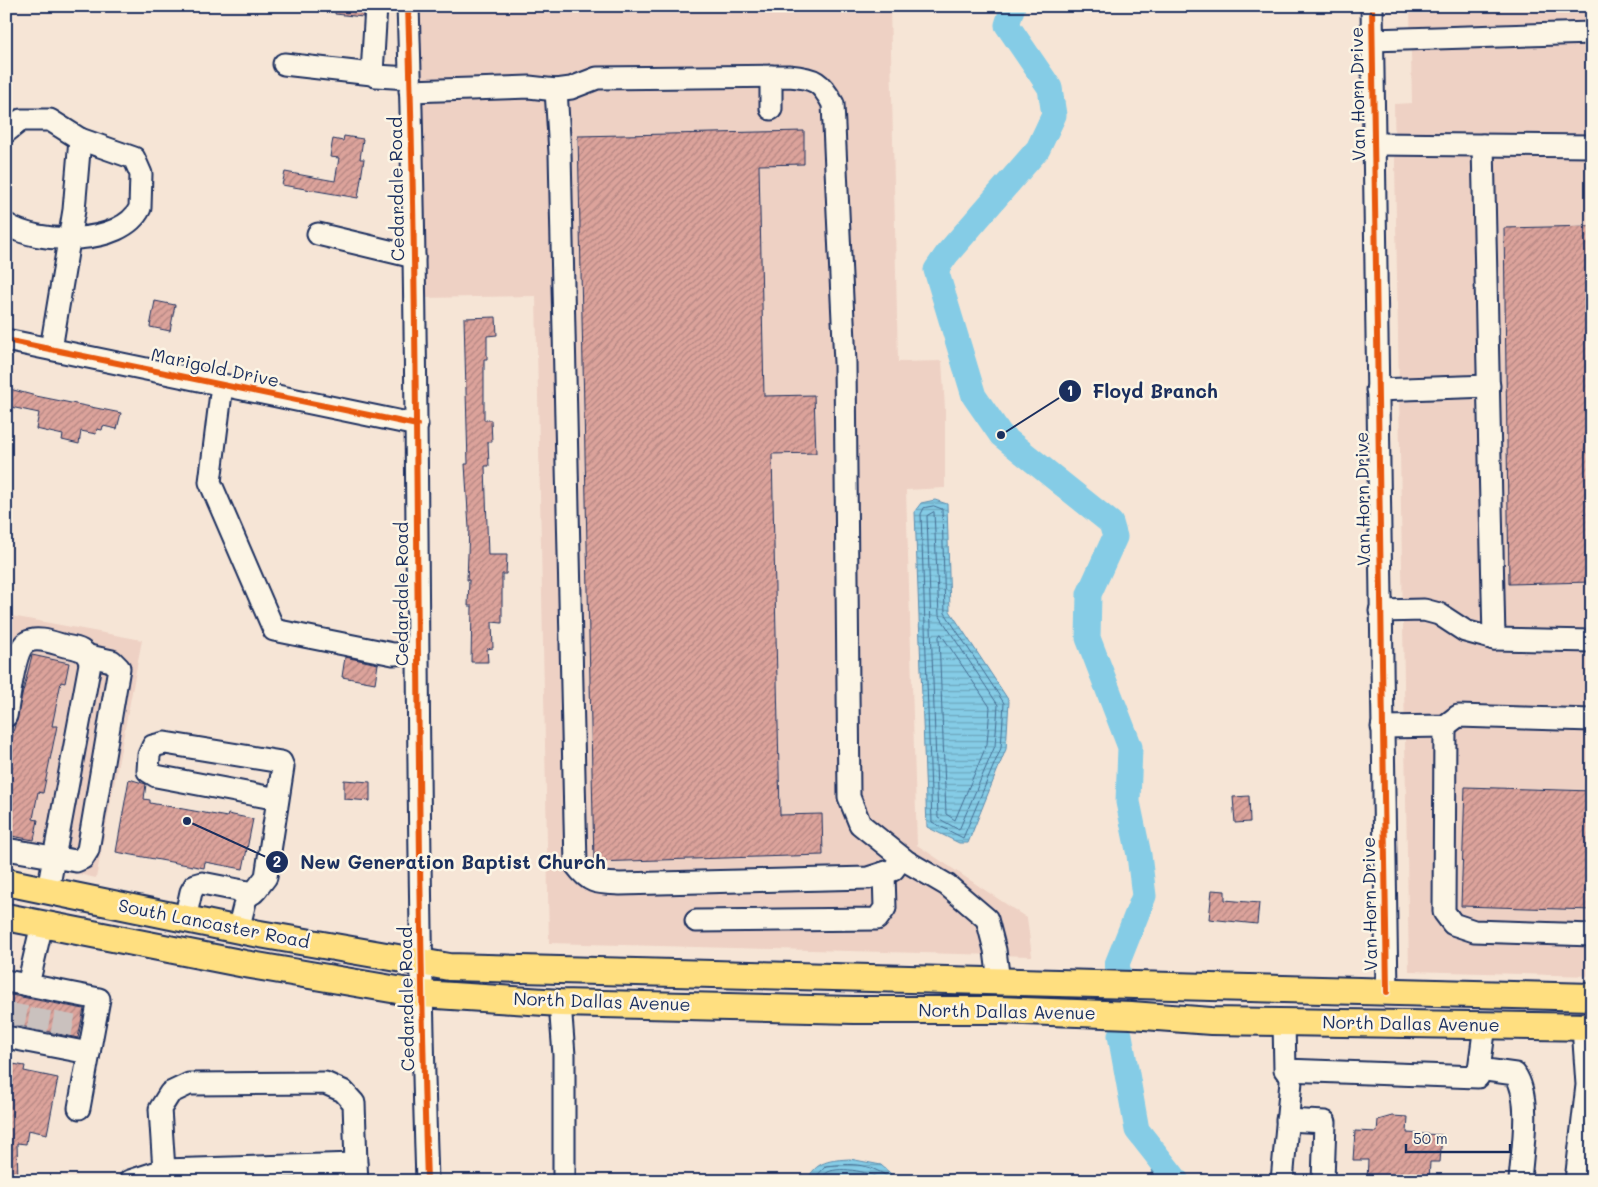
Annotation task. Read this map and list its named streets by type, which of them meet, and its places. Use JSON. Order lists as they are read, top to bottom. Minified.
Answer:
{"streets":{"main road":["South Lancaster Road","North Dallas Avenue"],"street":["Van Horn Drive","Cedardale Road","Marigold Drive"]},"crossings":[["Van Horn Drive","North Dallas Avenue"],["Cedardale Road","Marigold Drive"],["Cedardale Road","South Lancaster Road"],["Cedardale Road","North Dallas Avenue"],["South Lancaster Road","North Dallas Avenue"]],"places":["Floyd Branch","New Generation Baptist Church"],"scale_bar":"50 m"}
